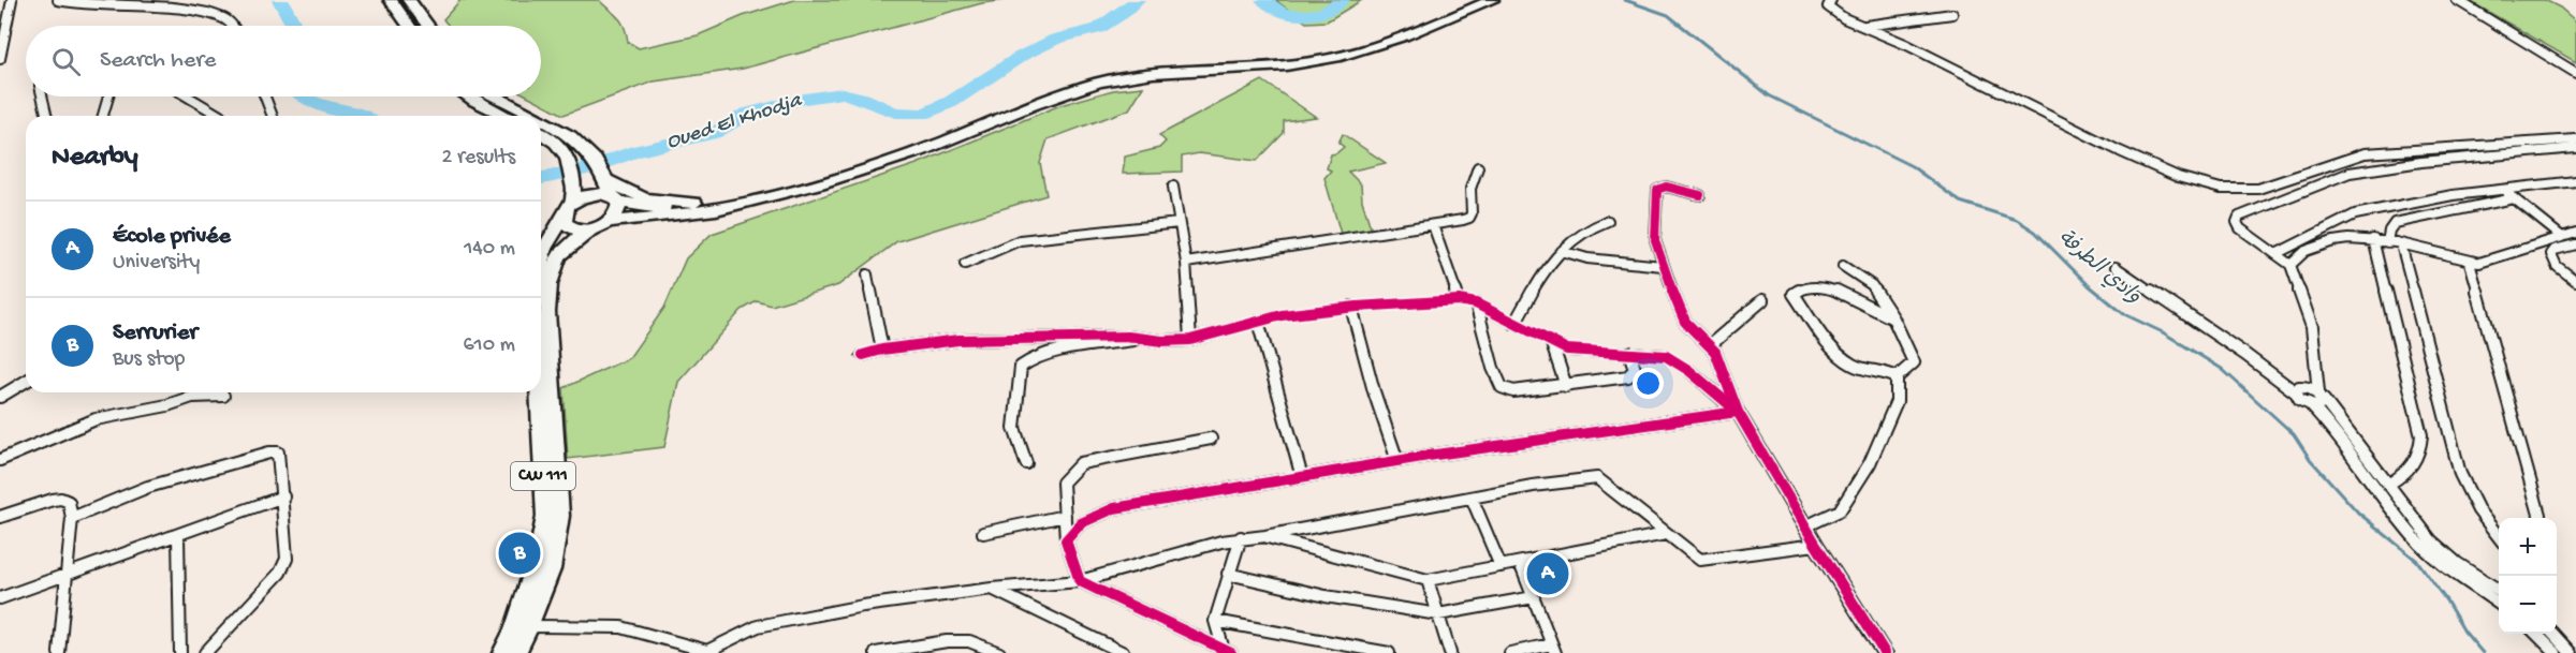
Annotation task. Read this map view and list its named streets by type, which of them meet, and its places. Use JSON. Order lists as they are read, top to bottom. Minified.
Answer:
{"streets":{"main road":["CW 111"]},"water":["Oued El Khodja","وادي الطرفة"],"page":{"search":"Search here","heading":["Nearby","2 results"],"list":[{"mark":"A","name":"École privée","note":"University","value":"140 m"},{"mark":"B","name":"Serrurier","note":"Bus stop","value":"610 m"}],"map_buttons":["+","−"],"pins":["B","A"]}}
